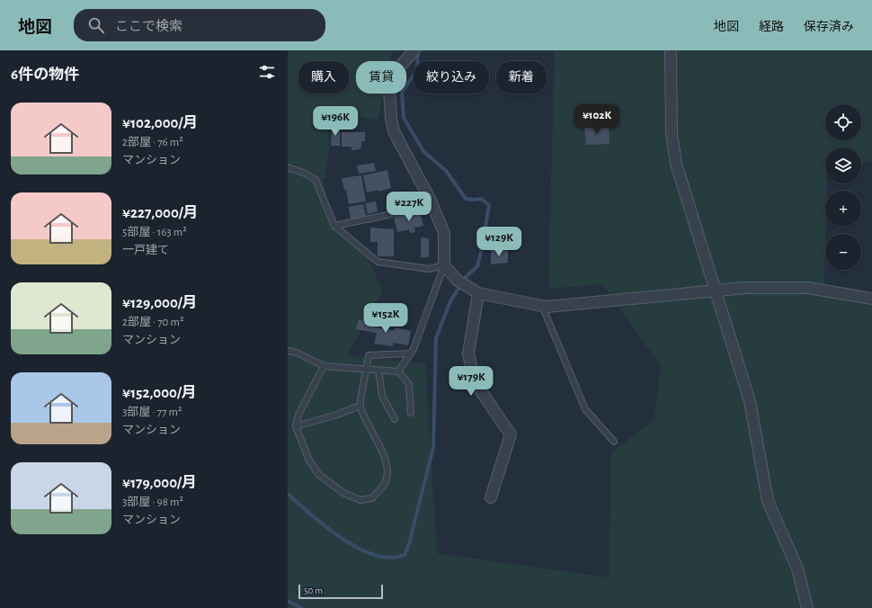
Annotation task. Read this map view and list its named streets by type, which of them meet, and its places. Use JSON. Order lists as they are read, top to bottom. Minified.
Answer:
{"scale_bar":"50 m","page":{"header":"地図","search":"ここで検索","nav":["地図","経路","保存済み"],"heading":"6件の物件","chip":["購入","賃貸","絞り込み","新着"],"list":[{"name":"¥102,000/月","note":"2部屋 · 76 m² · マンション"},{"name":"¥227,000/月","note":"5部屋 · 163 m² · 一戸建て"},{"name":"¥129,000/月","note":"2部屋 · 70 m² · マンション"},{"name":"¥152,000/月","note":"3部屋 · 77 m² · マンション"},{"name":"¥179,000/月","note":"3部屋 · 98 m² · マンション"}],"map_buttons":["+","−"],"price":["¥102K","¥196K","¥227K","¥129K","¥152K","¥179K"],"scale":"50 m"}}
